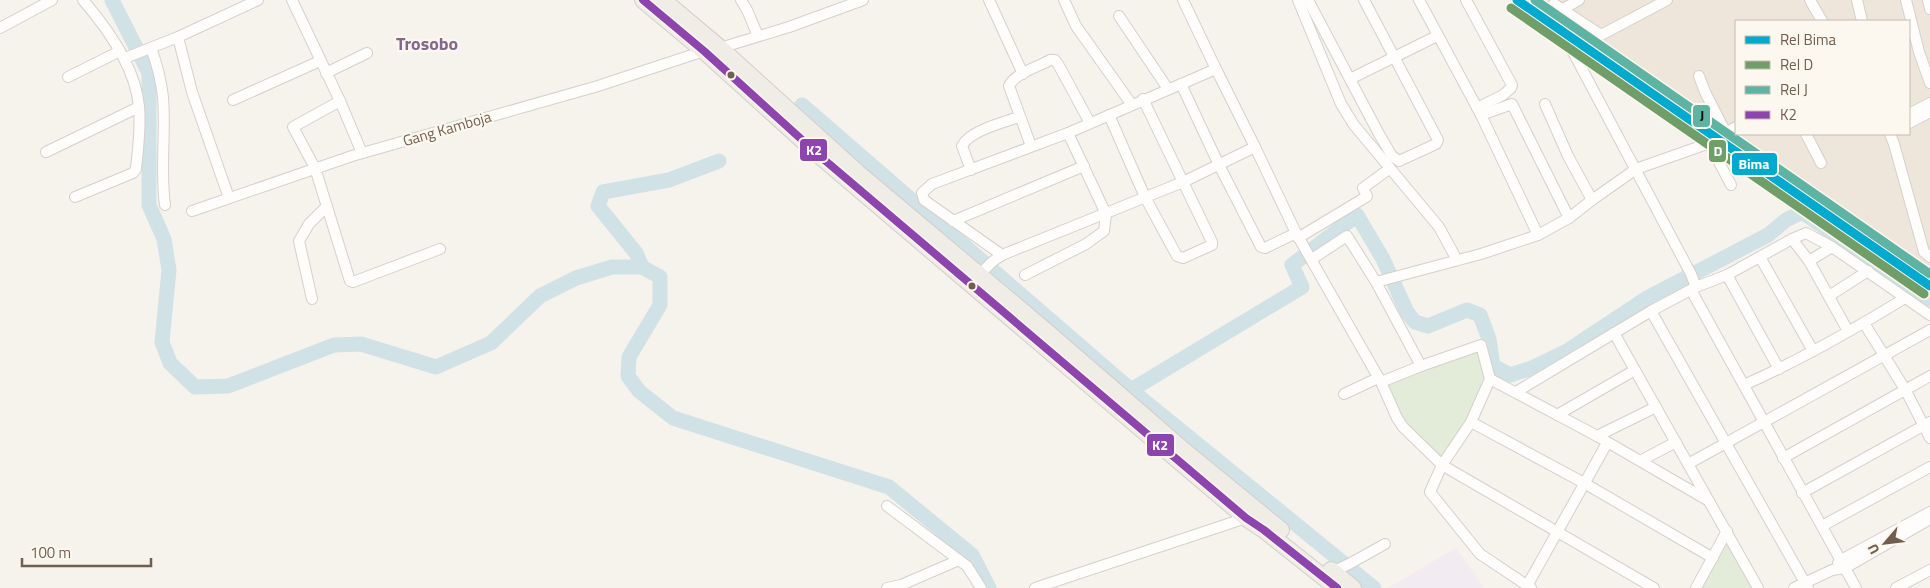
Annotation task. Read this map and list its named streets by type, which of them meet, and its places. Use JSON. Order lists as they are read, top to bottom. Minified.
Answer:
{"streets":{"street":["Gang Kamboja"]},"districts":["Trosobo"],"lines":["rail line Bima","rail line J","transit line K2","rail line D"],"legend":["Rel Bima","Rel D","Rel J","K2"],"scale_bar":"100 m","north":"bottom left"}
